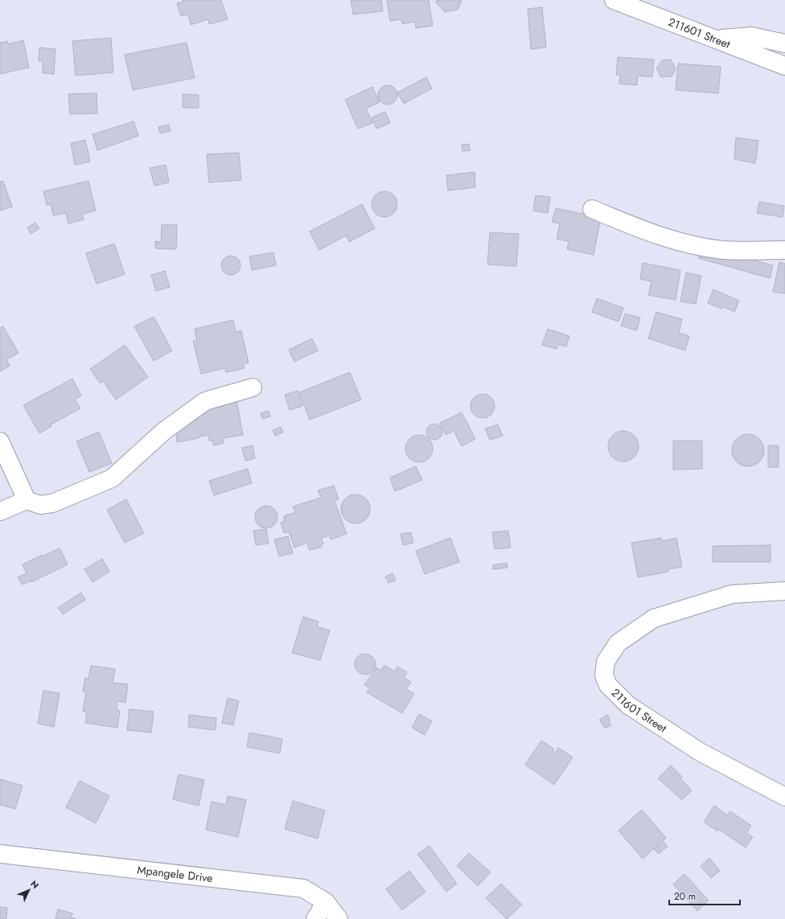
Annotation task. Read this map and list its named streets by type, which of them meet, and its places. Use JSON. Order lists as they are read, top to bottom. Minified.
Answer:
{"streets":{"street":["211601 Street","Mpangele Drive"]},"scale_bar":"20 m","north":"top right"}
